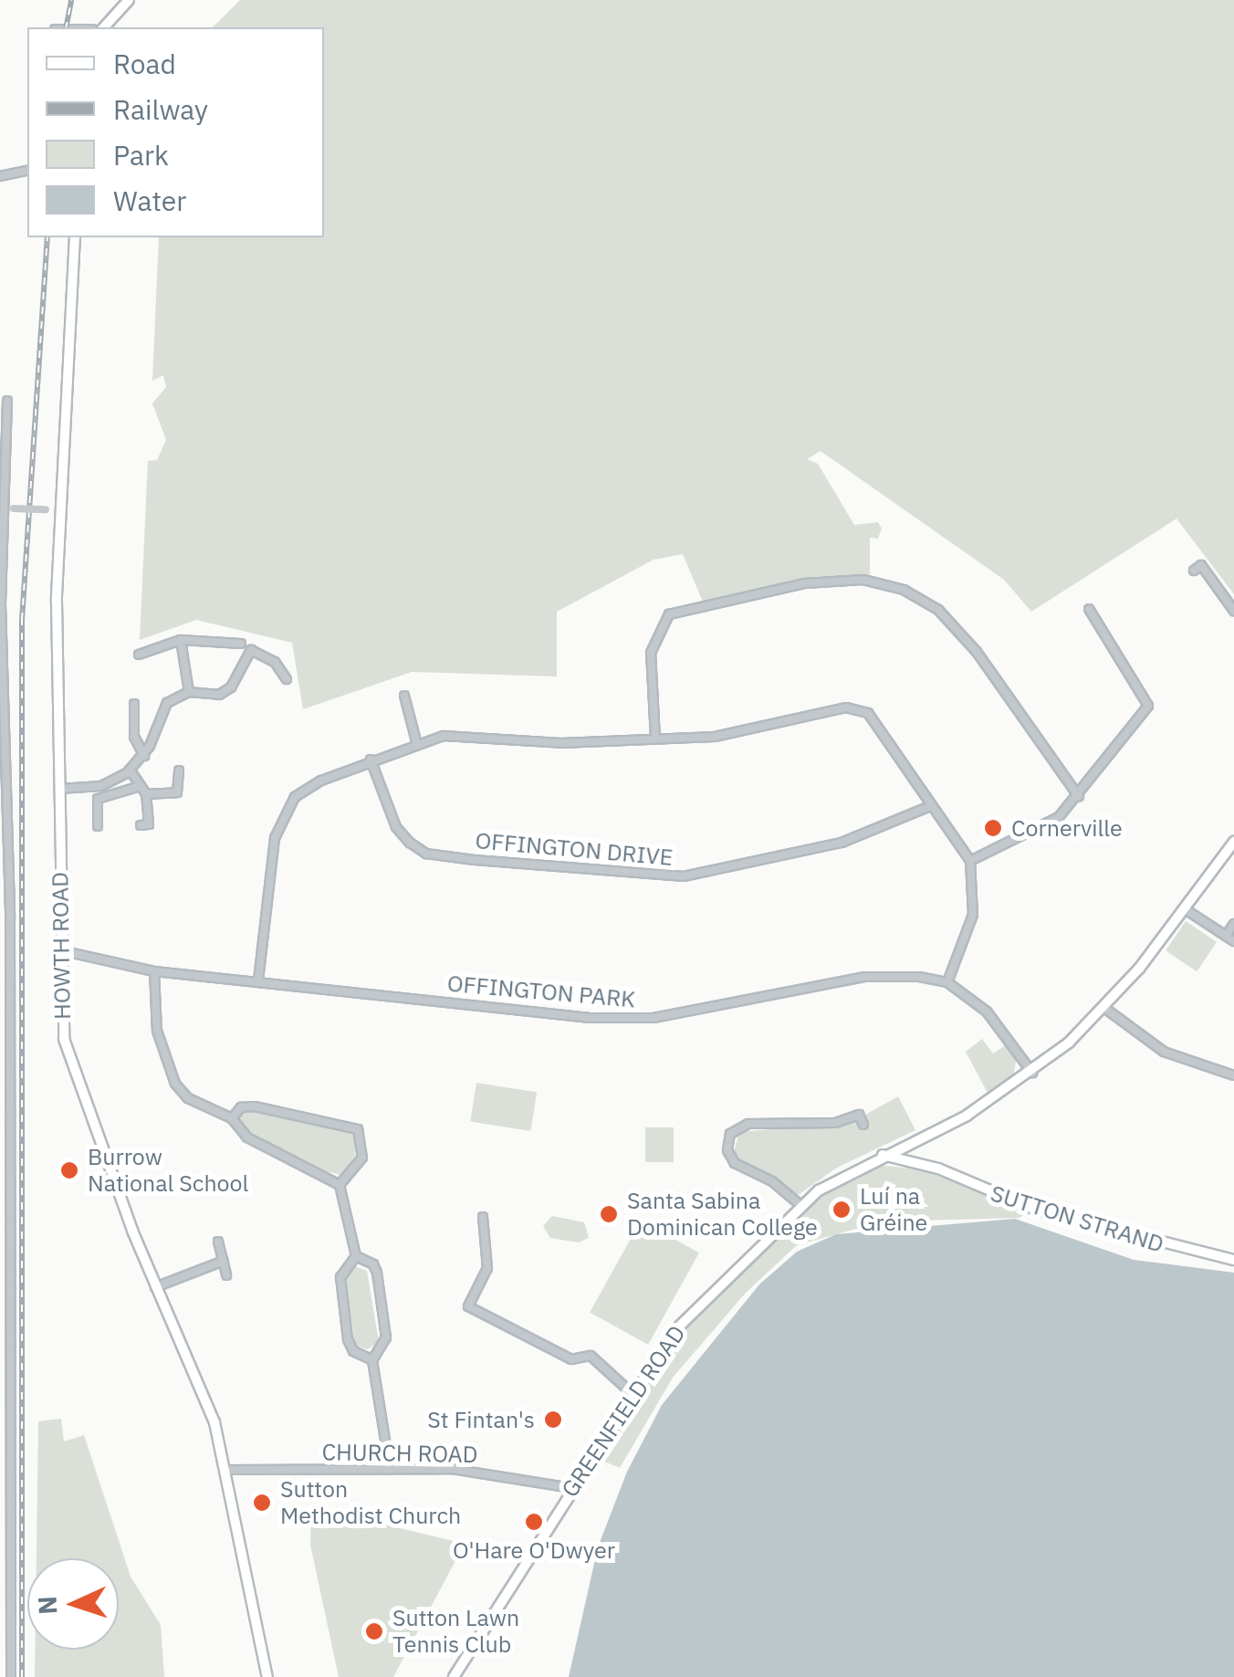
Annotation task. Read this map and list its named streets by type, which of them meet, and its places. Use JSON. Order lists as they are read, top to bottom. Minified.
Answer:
{"streets":{"main road":["HOWTH ROAD","SUTTON STRAND","GREENFIELD ROAD"],"street":["OFFINGTON DRIVE","OFFINGTON PARK","CHURCH ROAD"]},"crossings":[["HOWTH ROAD","OFFINGTON PARK"],["HOWTH ROAD","CHURCH ROAD"],["OFFINGTON PARK","GREENFIELD ROAD"],["SUTTON STRAND","GREENFIELD ROAD"],["GREENFIELD ROAD","CHURCH ROAD"]],"places":["Cornerville","Burrow National School","Luí na Gréine","Santa Sabina Dominican College","St Fintan's","Sutton Methodist Church","O'Hare O'Dwyer","Sutton Lawn Tennis Club"],"legend":["Road","Railway","Park","Water"],"north":"left"}
